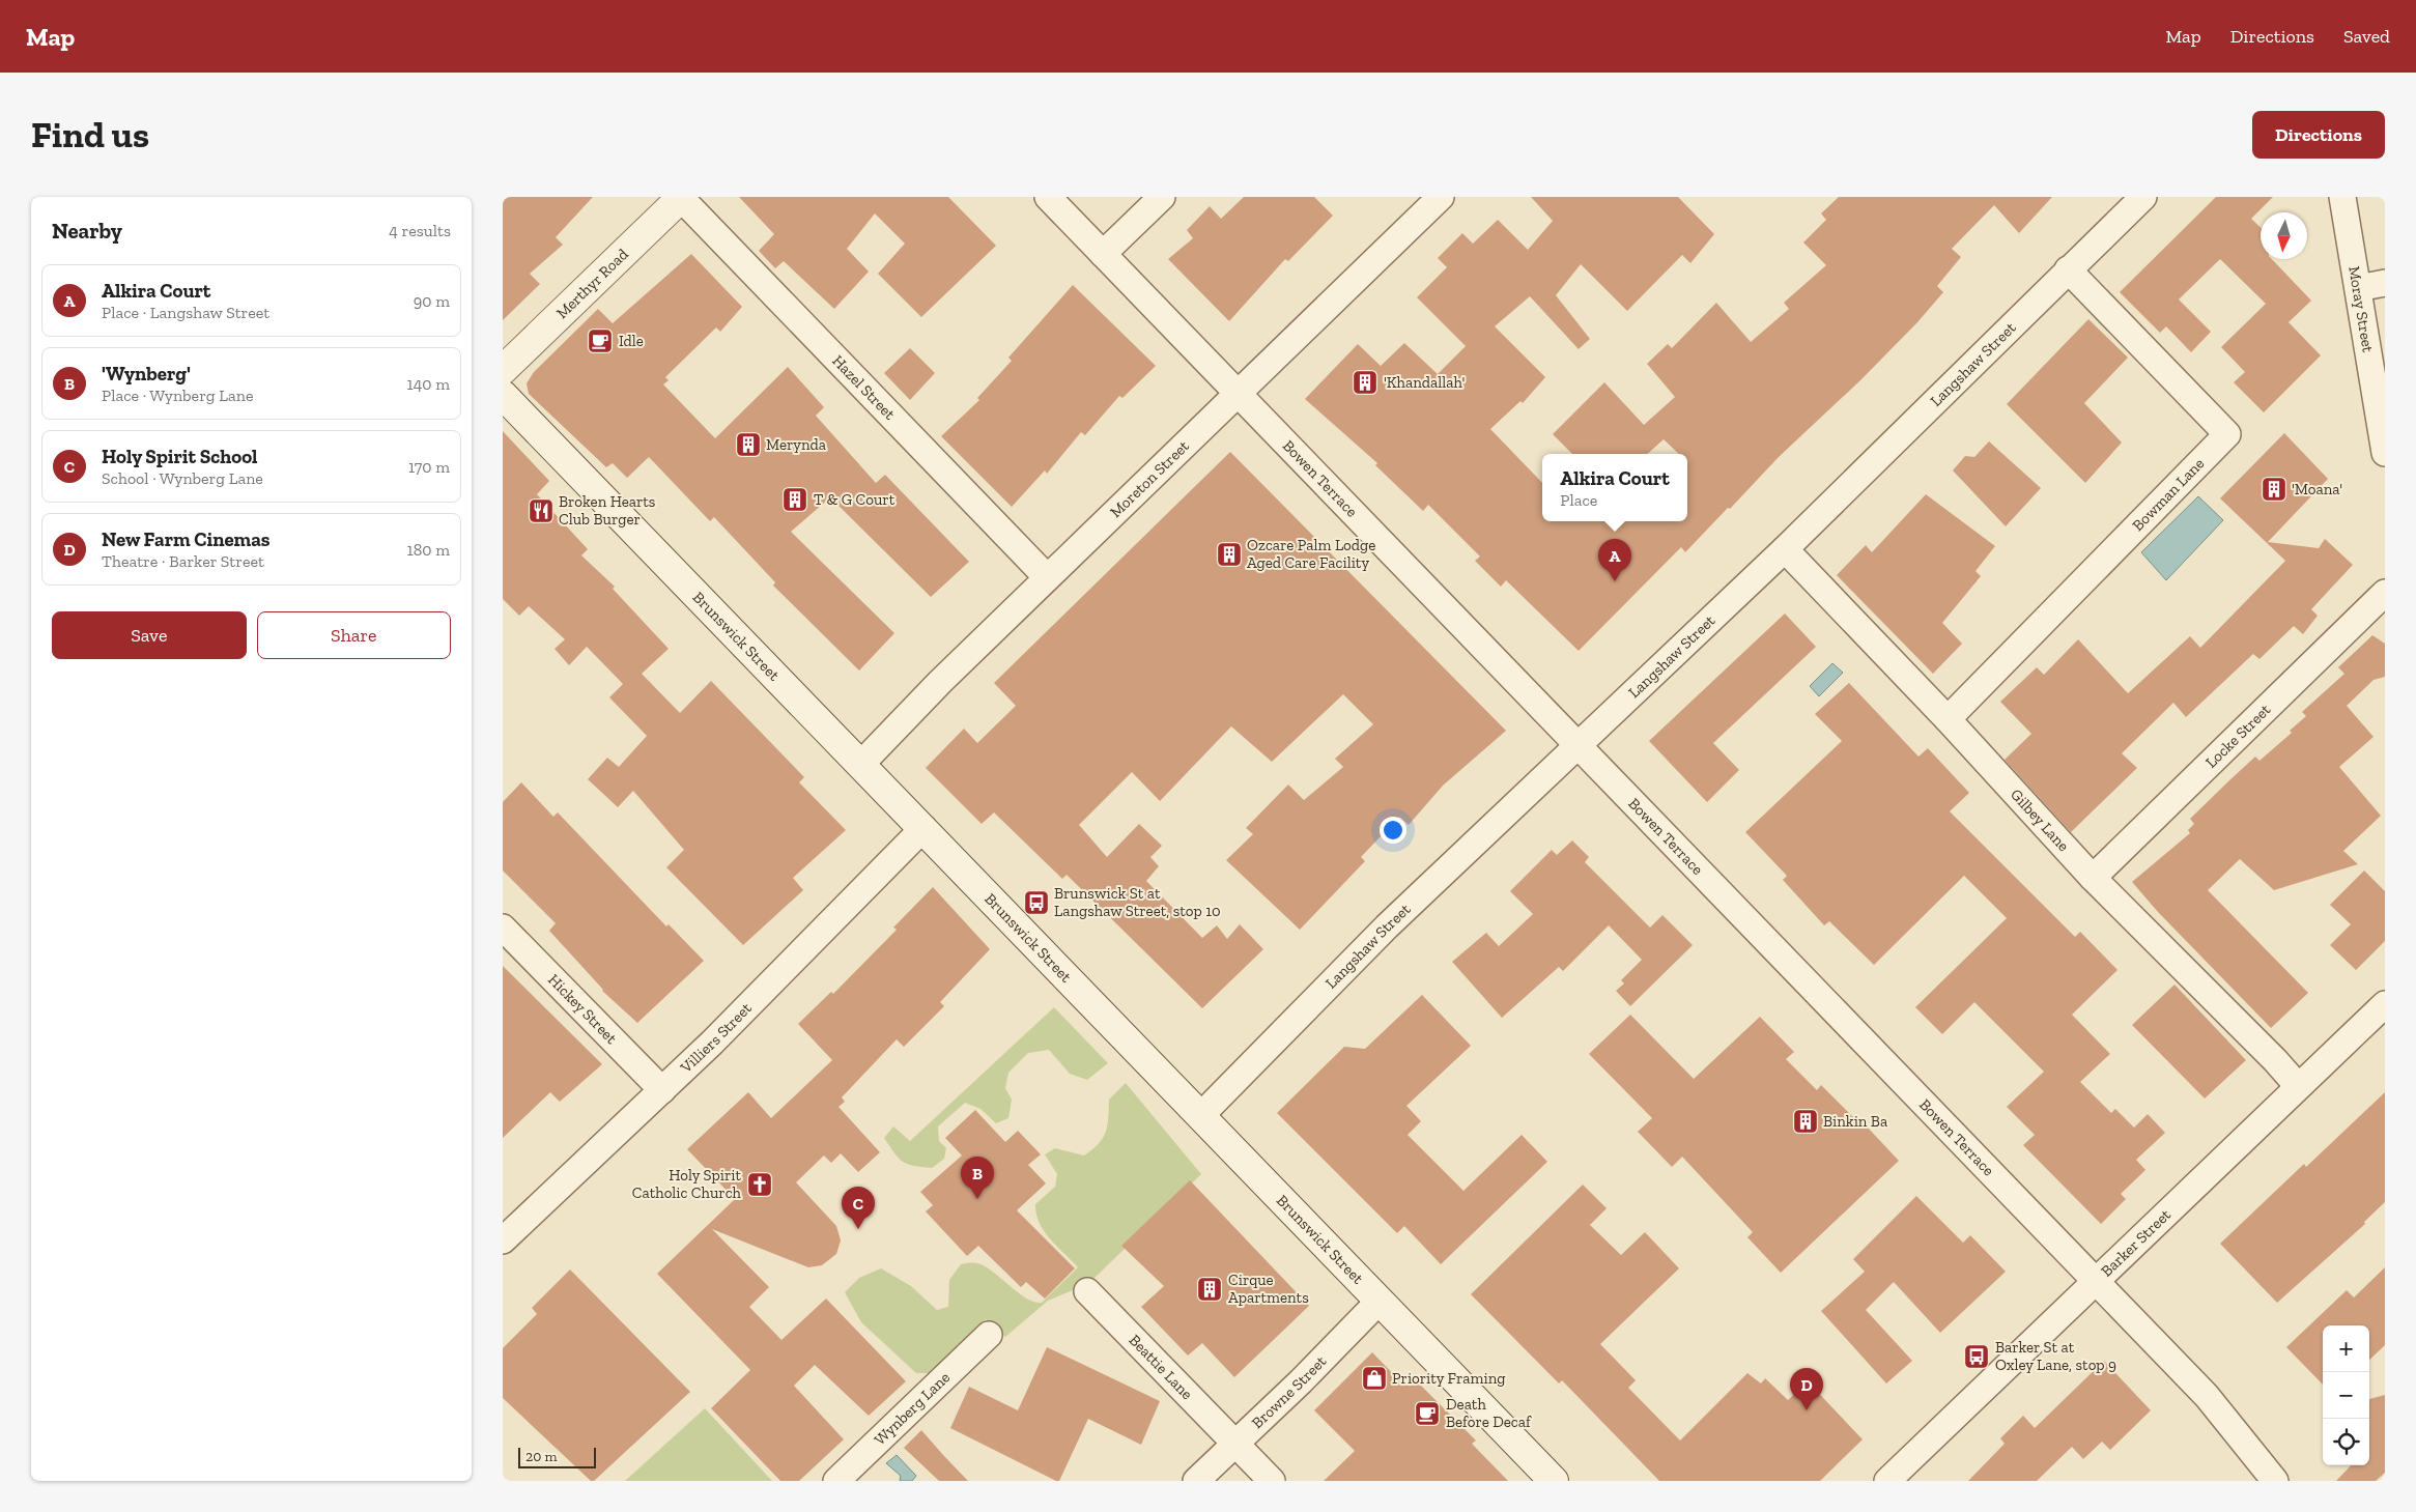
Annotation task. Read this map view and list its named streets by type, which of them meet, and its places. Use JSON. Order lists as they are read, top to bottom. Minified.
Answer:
{"streets":{"main road":["Merthyr Road","Brunswick Street"],"street":["Moray Street","Langshaw Street","Hazel Street","Bowen Terrace","Moreton Street","Bowman Lane","Locke Street","Gilbey Lane","Hickey Street","Villiers Street","Barker Street","Beattie Lane","Browne Street","Wynberg Lane"]},"crossings":[["Merthyr Road","Hazel Street"],["Langshaw Street","Bowen Terrace"],["Langshaw Street","Bowman Lane"],["Langshaw Street","Brunswick Street"],["Langshaw Street","Gilbey Lane"],["Hazel Street","Moreton Street"],["Bowen Terrace","Moreton Street"],["Bowen Terrace","Barker Street"],["Moreton Street","Brunswick Street"],["Bowman Lane","Gilbey Lane"],["Brunswick Street","Villiers Street"],["Brunswick Street","Browne Street"],["Locke Street","Gilbey Lane"],["Gilbey Lane","Barker Street"],["Hickey Street","Villiers Street"],["Beattie Lane","Browne Street"]],"places":{"cafe":["Idle","Death Before Decaf"],"building":["'Khandallah'","Merynda","'Moana'","T & G Court","Ozcare Palm Lodge Aged Care Facility","Binkin Ba","Cirque Apartments"],"restaurant":["Broken Hearts Club Burger"],"bus stop":["Brunswick St at Langshaw Street, stop 10","Barker St at Oxley Lane, stop 9"],"church":["Holy Spirit Catholic Church"],"shop":["Priority Framing"]},"scale_bar":"20 m","north":"bottom","page":{"header":"Map","nav":["Map","Directions","Saved"],"buttons":["Directions",["Save","Share"]],"title":"Find us","heading":["Nearby","4 results"],"list":[{"mark":"A","name":"Alkira Court","note":"Place · Langshaw Street","value":"90 m"},{"mark":"B","name":"'Wynberg'","note":"Place · Wynberg Lane","value":"140 m"},{"mark":"C","name":"Holy Spirit School","note":"School · Wynberg Lane","value":"170 m"},{"mark":"D","name":"New Farm Cinemas","note":"Theatre · Barker Street","value":"180 m"}],"popup":["Alkira Court","Place"],"pins":["A","B","C","D"],"map_buttons":["+","−"],"scale":"20 m"}}
